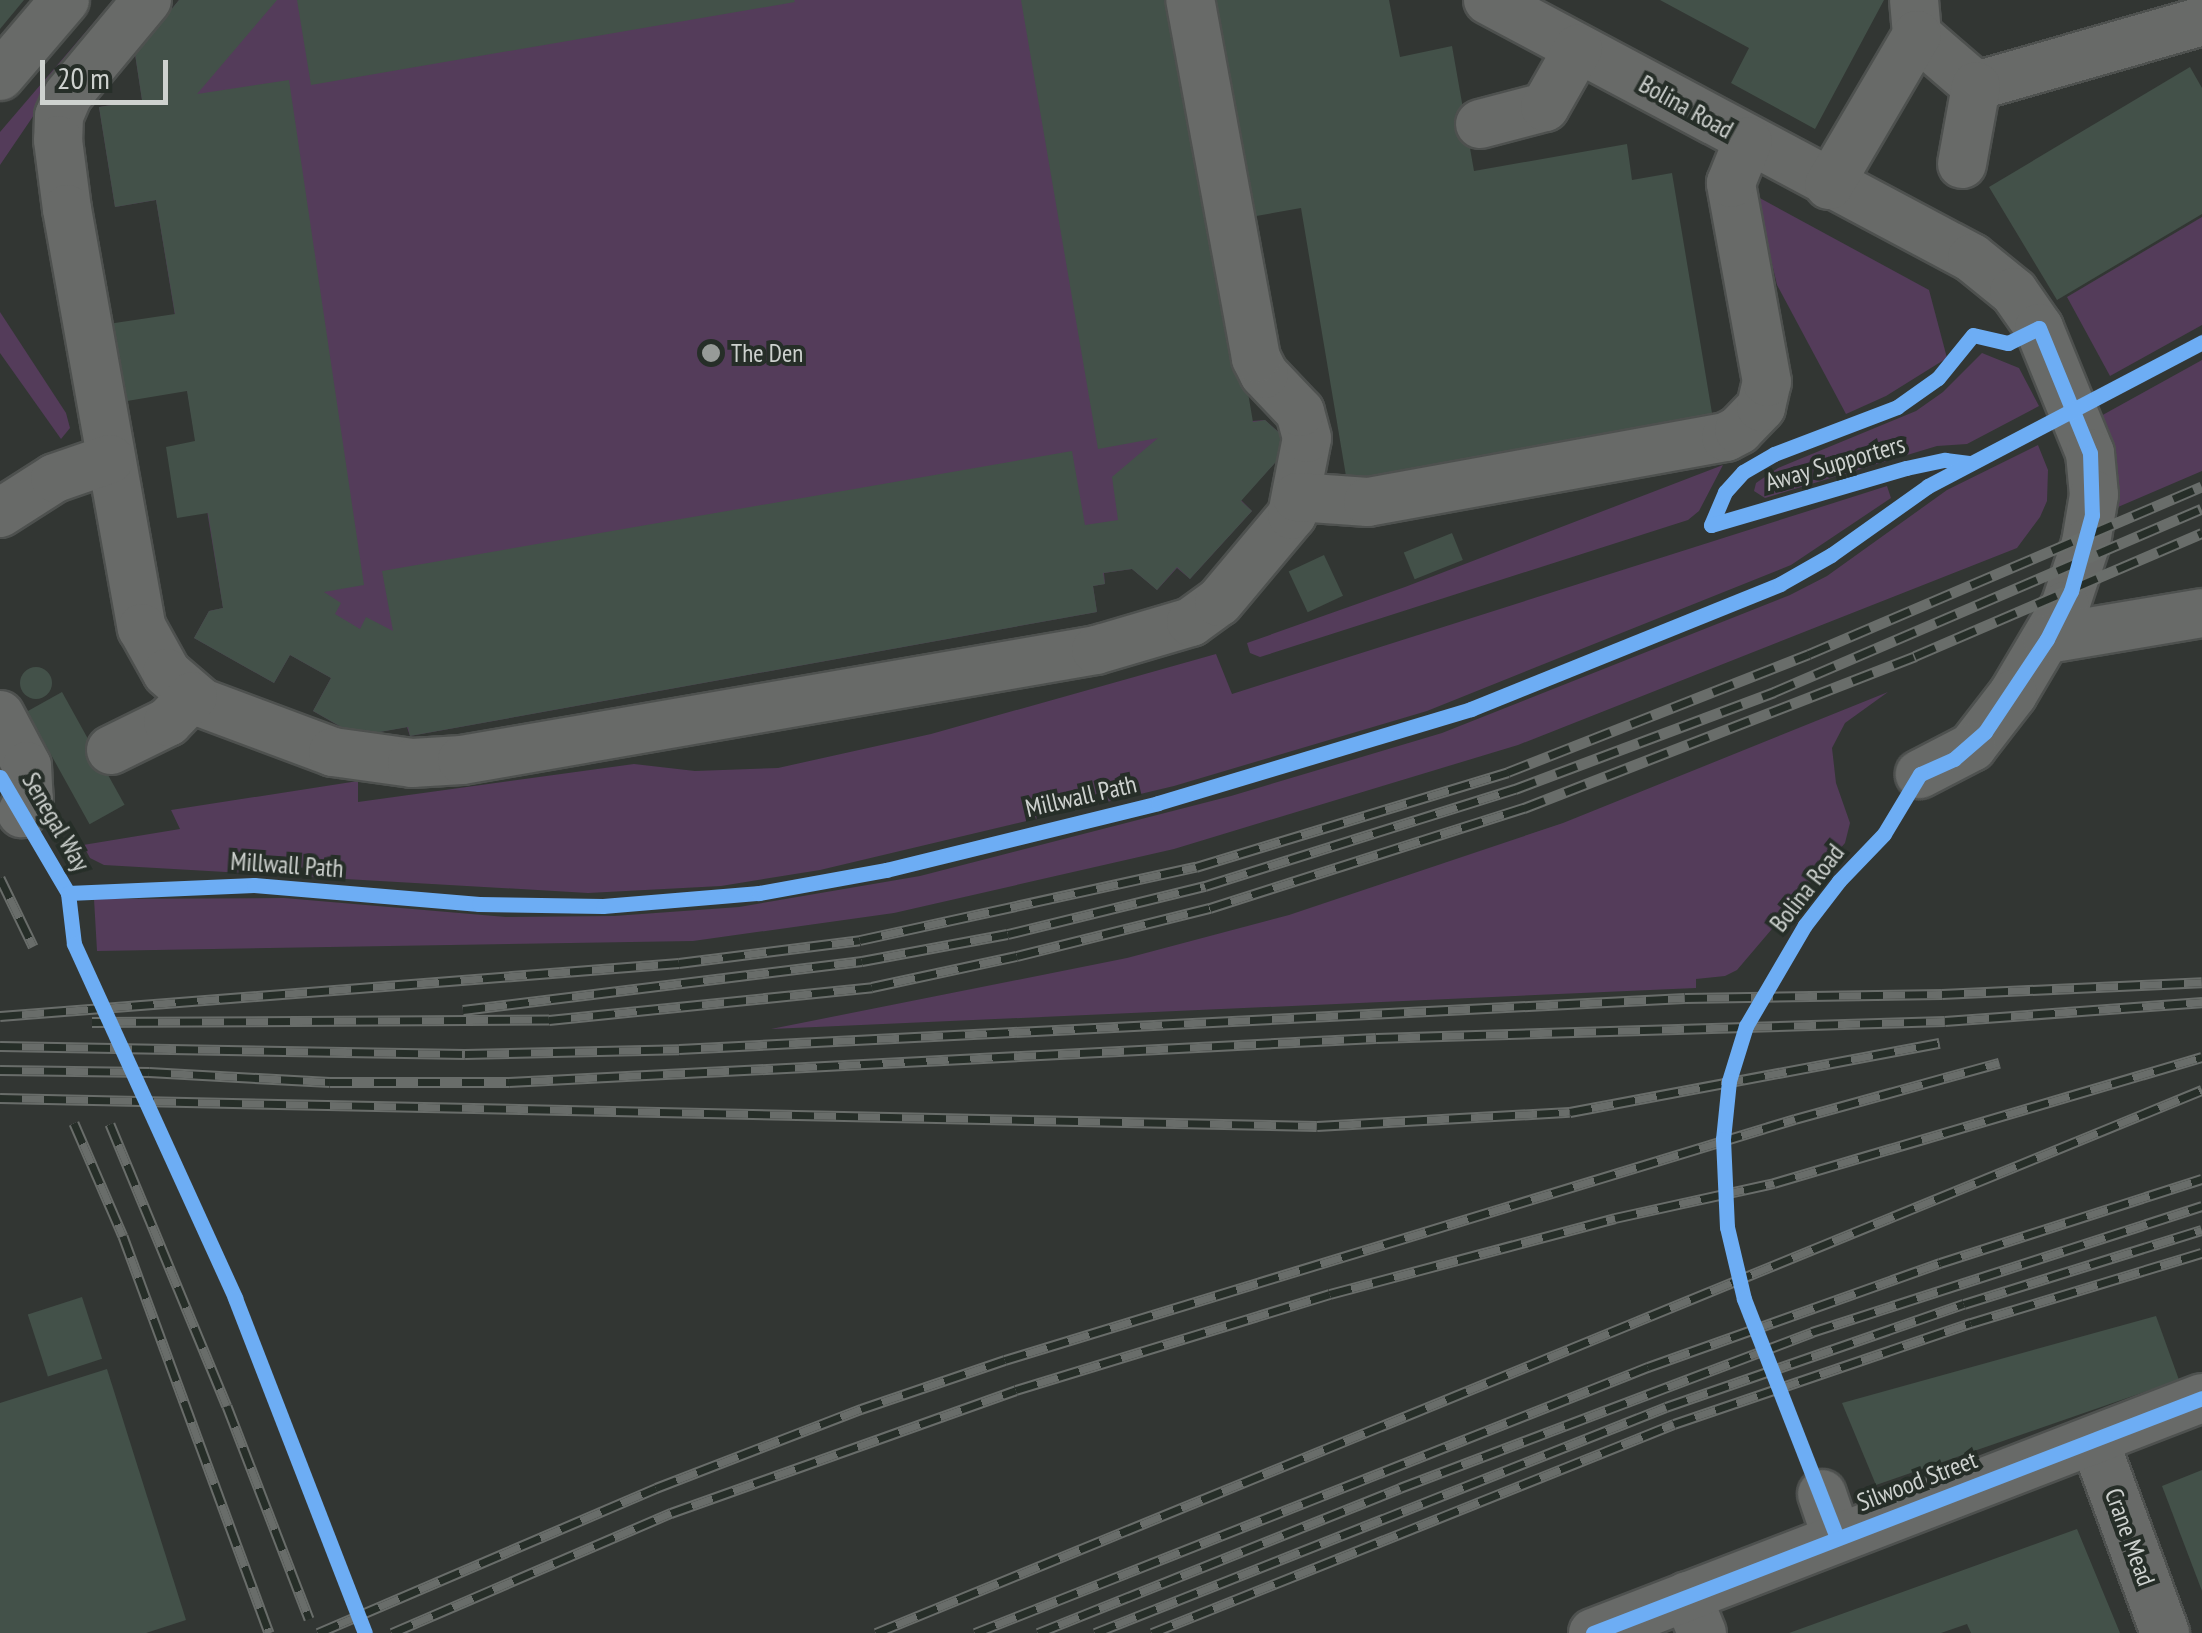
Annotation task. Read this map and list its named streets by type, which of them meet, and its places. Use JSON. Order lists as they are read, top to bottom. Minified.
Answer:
{"streets":{"street":["Bolina Road","Senegal Way","Silwood Street","Crane Mead"],"cycle path":["Away Supporters","Millwall Path"]},"crossings":[["Silwood Street","Crane Mead"]],"places":["The Den"],"scale_bar":"20 m"}
